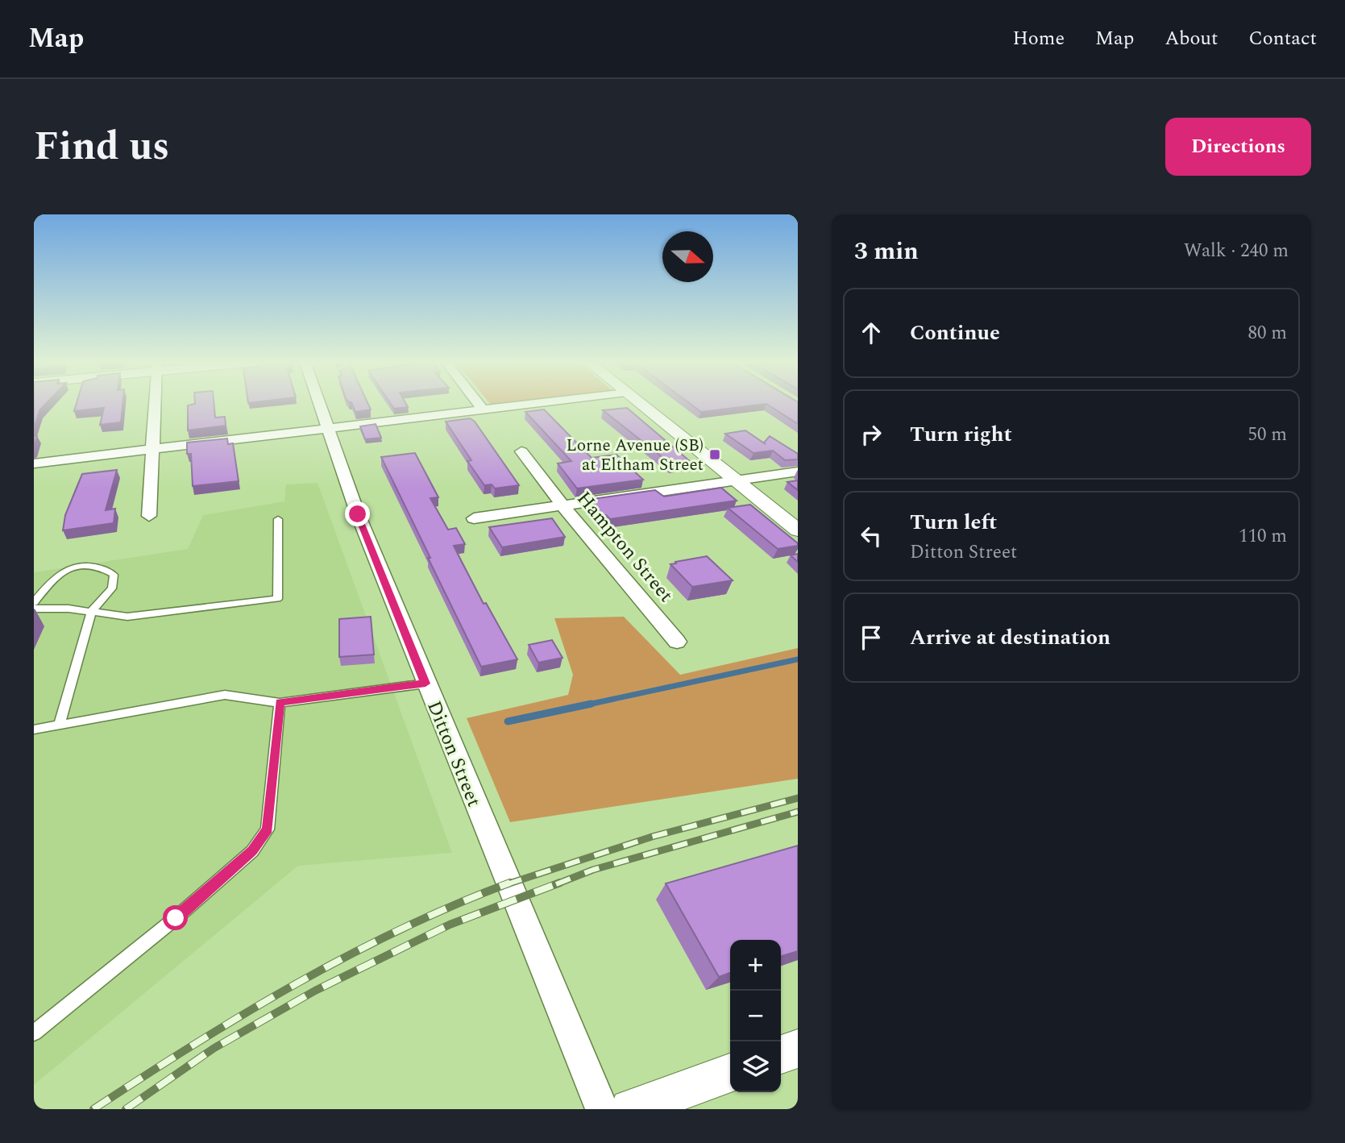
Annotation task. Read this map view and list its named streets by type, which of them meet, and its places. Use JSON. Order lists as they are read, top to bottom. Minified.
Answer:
{"streets":{"street":["Hampton Street","Ditton Street"]},"places":{"transit":["Lorne Avenue (SB) at Eltham Street"]},"north":"right","page":{"header":"Map","nav":["Home","Map","About","Contact"],"title":"Find us","buttons":"Directions","heading":["3 min","Walk · 240 m"],"list":[["Continue","80 m"],["Turn right","50 m"],["Turn left","Ditton Street","110 m"],"Arrive at destination"],"map_buttons":["+","−"]}}
